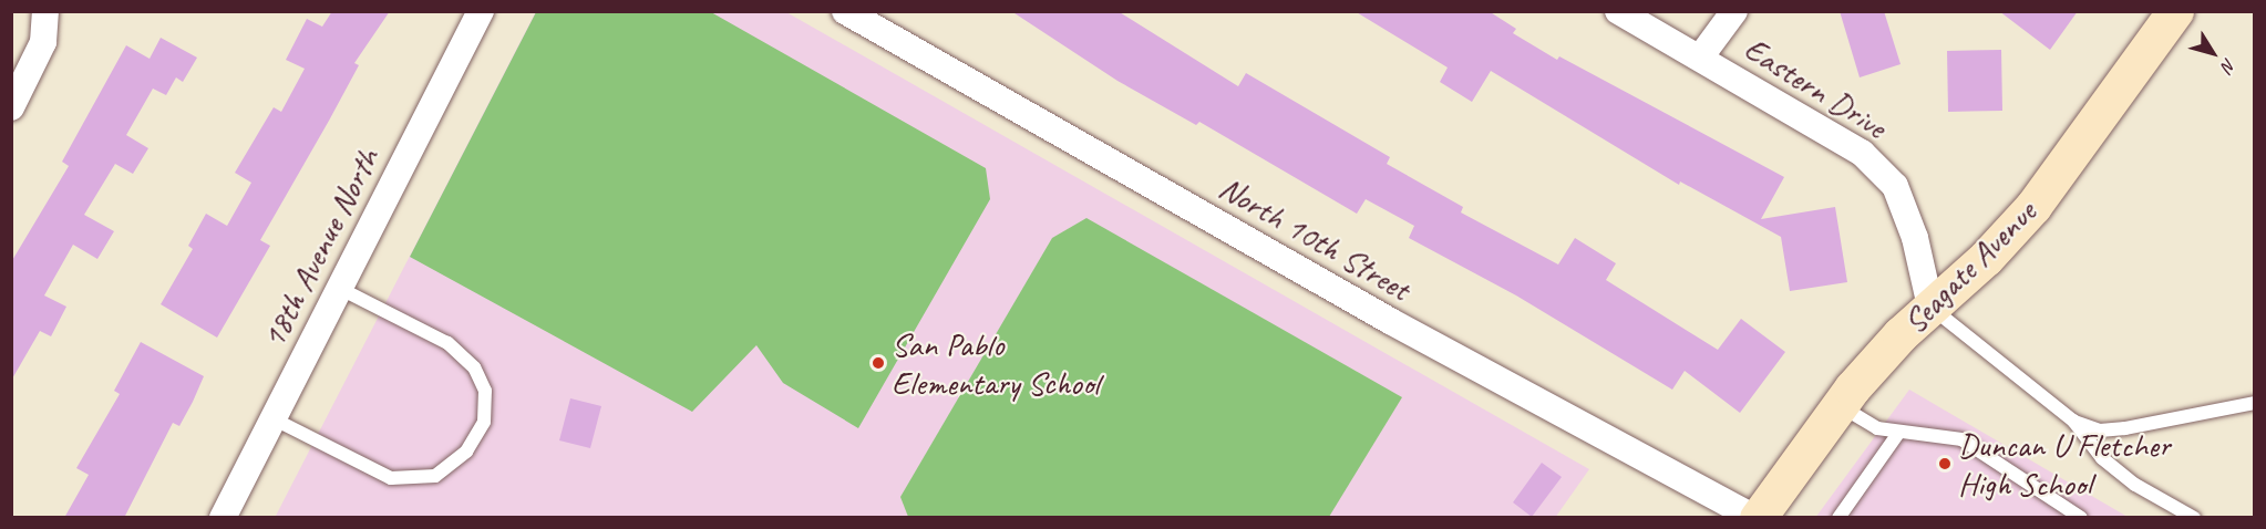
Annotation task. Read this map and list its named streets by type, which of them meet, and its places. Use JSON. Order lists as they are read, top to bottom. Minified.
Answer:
{"streets":{"street":["Eastern Drive","North 10th Street","18th Avenue North","Seagate Avenue"]},"crossings":[["Eastern Drive","Seagate Avenue"],["North 10th Street","Seagate Avenue"]],"places":["San Pablo Elementary School","Duncan U Fletcher High School"],"north":"bottom right"}
